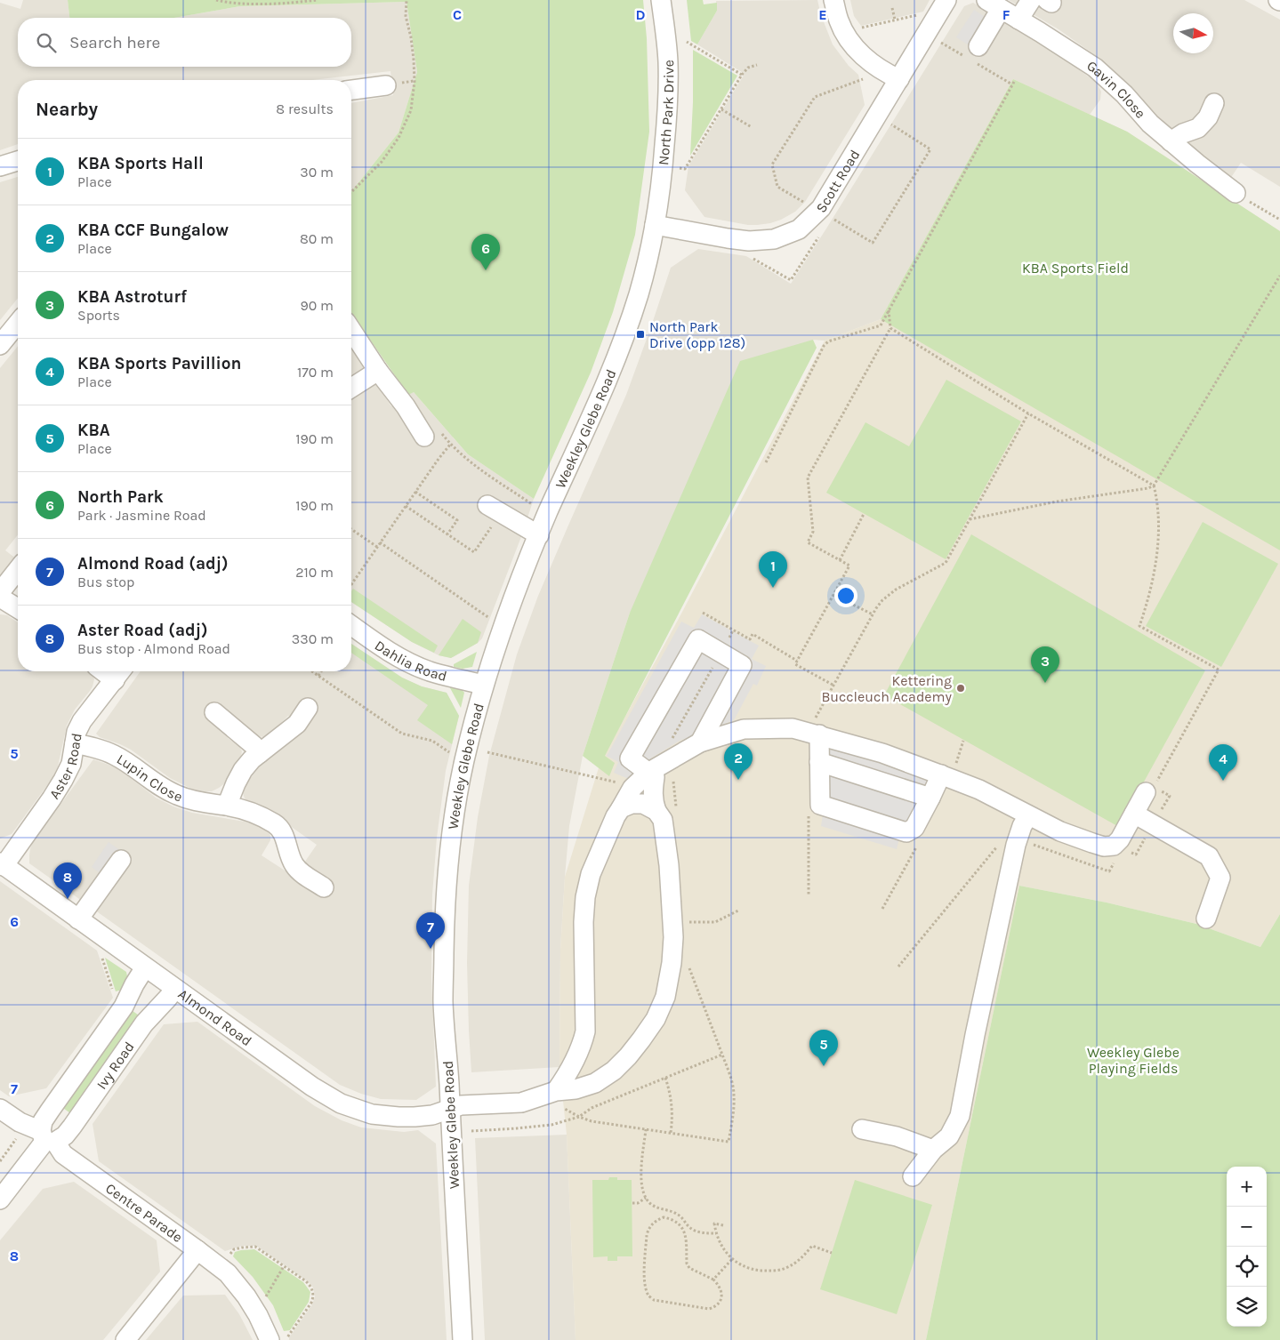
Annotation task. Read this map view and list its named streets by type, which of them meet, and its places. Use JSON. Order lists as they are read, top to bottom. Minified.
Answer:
{"streets":{"street":["Gavin Close","North Park Drive","Scott Road","Weekley Glebe Road","Dahlia Road","Aster Road","Lupin Close","Almond Road","Ivy Road","Centre Parade"]},"crossings":[["North Park Drive","Scott Road"],["North Park Drive","Weekley Glebe Road"],["Scott Road","Weekley Glebe Road"],["Weekley Glebe Road","Dahlia Road"],["Weekley Glebe Road","Almond Road"],["Aster Road","Lupin Close"],["Aster Road","Almond Road"],["Almond Road","Ivy Road"],["Ivy Road","Centre Parade"]],"parks":["KBA Sports Field","Weekley Glebe Playing Fields"],"places":{"transit":["North Park Drive (opp 128)"],"other":["Kettering Buccleuch Academy"]},"north":"right","page":{"search":"Search here","heading":["Nearby","8 results"],"list":[{"mark":"1","name":"KBA Sports Hall","note":"Place","value":"30 m"},{"mark":"2","name":"KBA CCF Bungalow","note":"Place","value":"80 m"},{"mark":"3","name":"KBA Astroturf","note":"Sports","value":"90 m"},{"mark":"4","name":"KBA Sports Pavillion","note":"Place","value":"170 m"},{"mark":"5","name":"KBA","note":"Place","value":"190 m"},{"mark":"6","name":"North Park","note":"Park · Jasmine Road","value":"190 m"},{"mark":"7","name":"Almond Road (adj)","note":"Bus stop","value":"210 m"},{"mark":"8","name":"Aster Road (adj)","note":"Bus stop · Almond Road","value":"330 m"}],"pins":["6","1","3","2","4","8","7","5"],"map_buttons":["+","−"]},"grid":{"columns":["C","D","E","F"],"rows":["5","6","7","8"]}}
